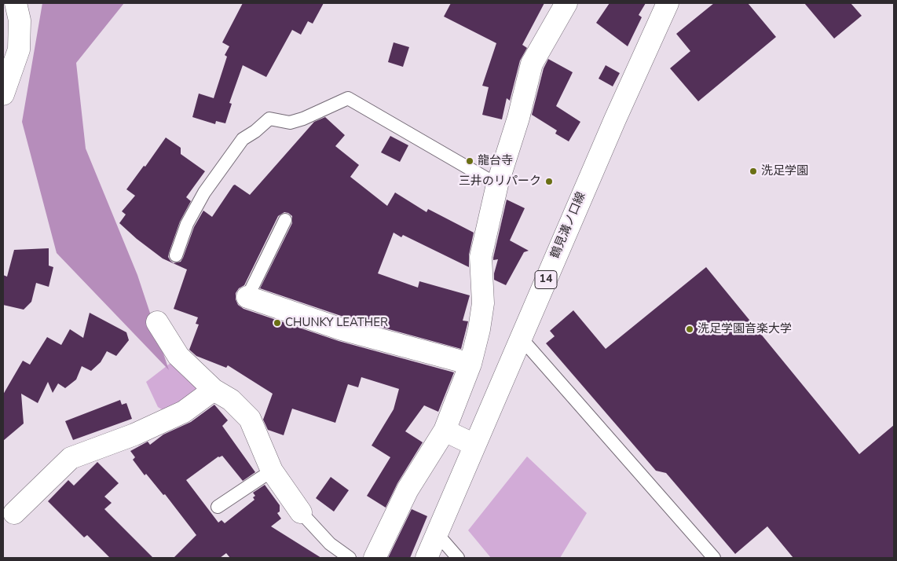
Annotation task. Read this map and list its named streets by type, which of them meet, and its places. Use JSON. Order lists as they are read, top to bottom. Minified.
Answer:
{"streets":{"street":["鶴見溝ノ口線","14"]},"places":["龍台寺","洗足学園","三井のリパーク","CHUNKY LEATHER","洗足学園音楽大学"]}
